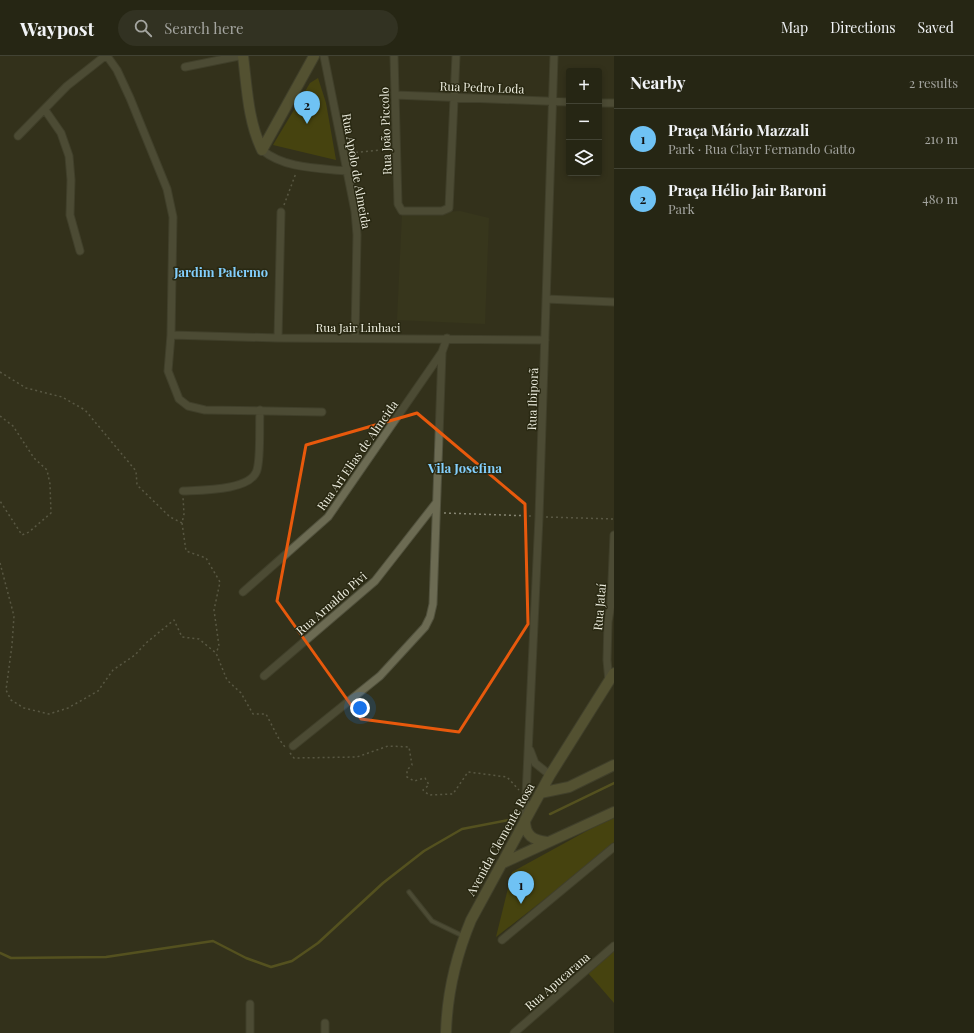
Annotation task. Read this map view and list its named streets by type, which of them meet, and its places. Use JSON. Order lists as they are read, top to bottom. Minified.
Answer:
{"streets":{"main road":["Avenida Clemente Rosa"],"street":["Rua Pedro Loda","Rua João Piccolo","Rua Apolo de Almeida","Rua Jair Linhaci","Rua Ibiporã","Rua Ari Elias de Almeida","Rua Arnaldo Pivi","Rua Jataí","Rua Apucarana"]},"crossings":[["Rua Pedro Loda","Rua João Piccolo"],["Rua Pedro Loda","Rua Ibiporã"],["Rua Apolo de Almeida","Rua Jair Linhaci"],["Rua Jair Linhaci","Rua Ibiporã"],["Rua Ibiporã","Avenida Clemente Rosa"],["Rua Jataí","Avenida Clemente Rosa"]],"districts":["Jardim Palermo","Vila Josefina"],"page":{"header":"Waypost","search":"Search here","nav":["Map","Directions","Saved"],"heading":["Nearby","2 results"],"map_buttons":["+","−"],"pins":["2","1"],"list":[{"mark":"1","name":"Praça Mário Mazzali","note":"Park · Rua Clayr Fernando Gatto","value":"210 m"},{"mark":"2","name":"Praça Hélio Jair Baroni","note":"Park","value":"480 m"}]}}
